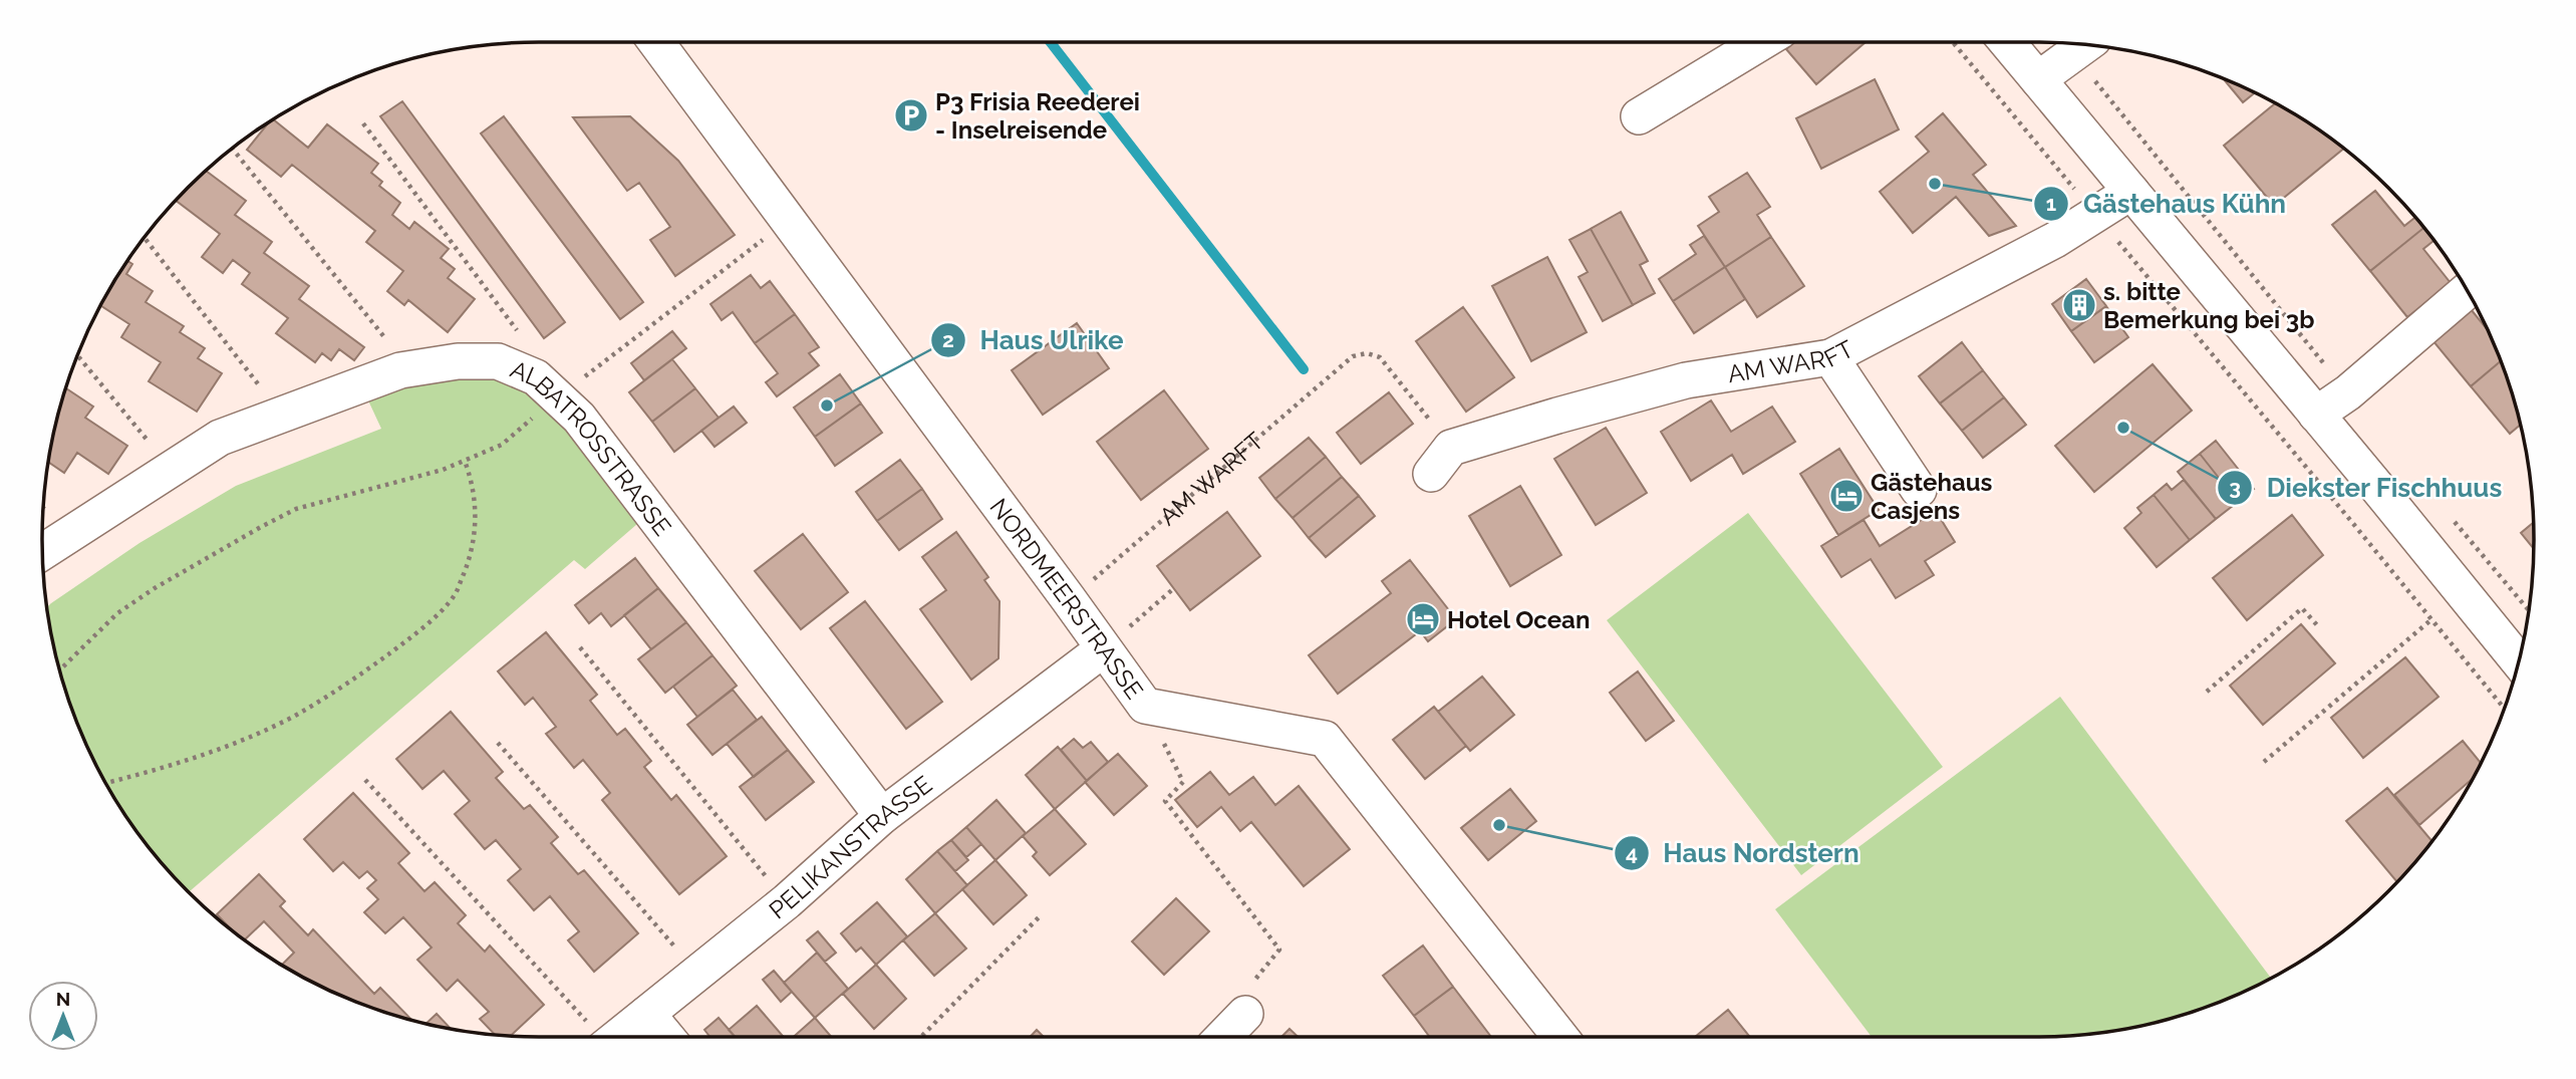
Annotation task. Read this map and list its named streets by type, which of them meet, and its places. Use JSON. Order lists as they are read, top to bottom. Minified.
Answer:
{"streets":{"street":["AM WARFT","ALBATROSSTRASSE","NORDMEERSTRASSE","PELIKANSTRASSE"]},"crossings":[["AM WARFT","NORDMEERSTRASSE"],["ALBATROSSTRASSE","PELIKANSTRASSE"],["NORDMEERSTRASSE","PELIKANSTRASSE"]],"places":{"parking":["P3 Frisia Reederei - Inselreisende"],"other":["Gästehaus Kühn","Haus Ulrike","Diekster Fischhuus","Haus Nordstern"],"building":["s. bitte Bemerkung bei 3b"],"hotel":["Gästehaus Casjens","Hotel Ocean"]},"north":"top"}
